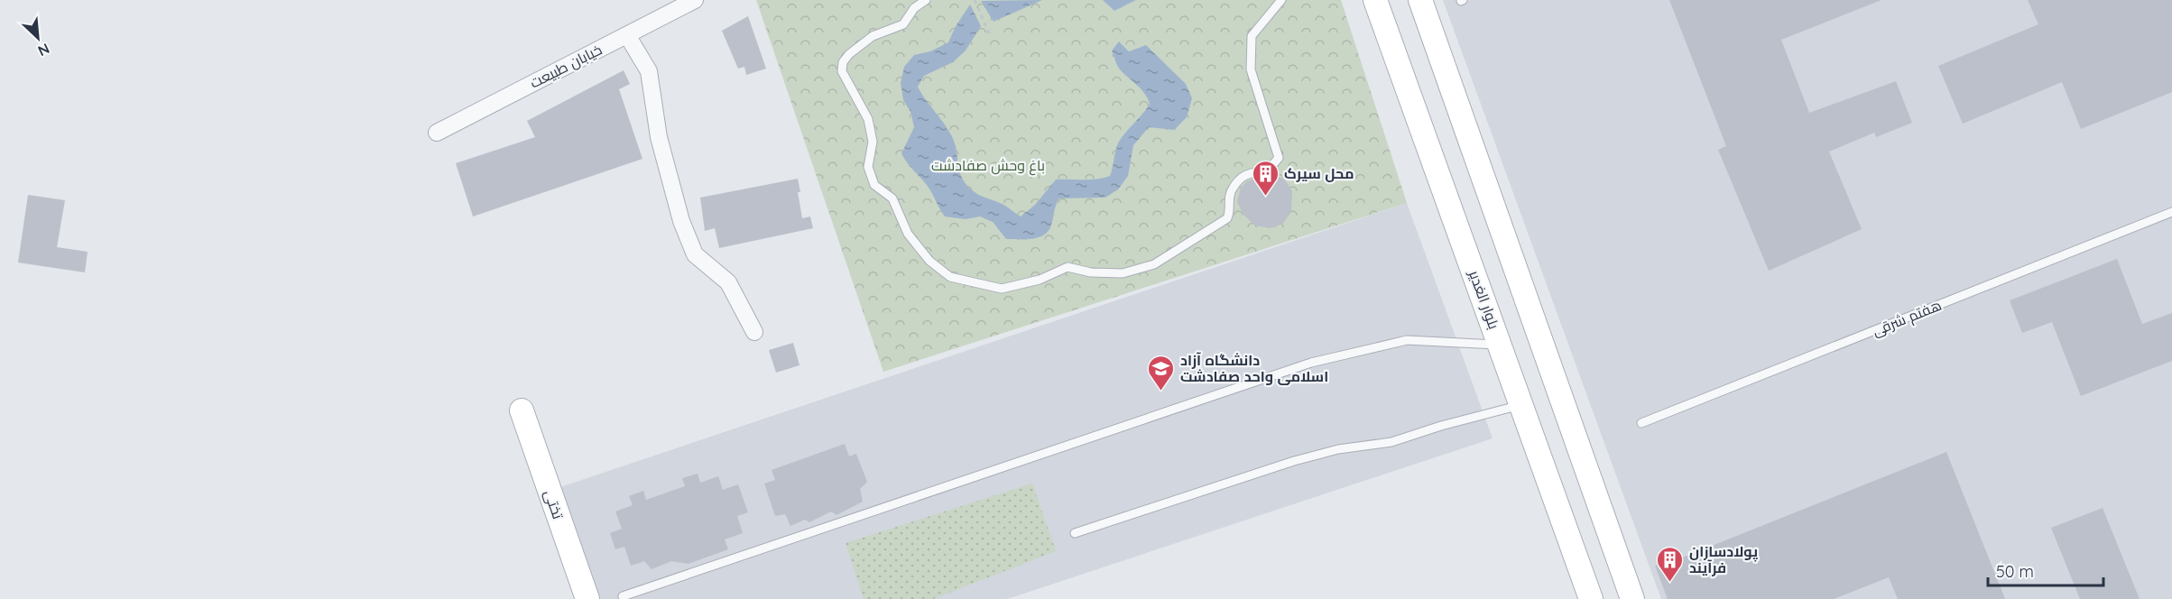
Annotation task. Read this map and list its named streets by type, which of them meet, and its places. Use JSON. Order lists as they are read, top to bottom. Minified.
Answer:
{"streets":{"street":["خیابان طبیعت","بلوار الغدیر","تختی"],"lane":["هفتم شرقی"]},"parks":["باغ وحش صفادشت"],"places":{"building":["محل سیرک","پولادسازان فرآیند"],"school or university":["دانشگاه آزاد اسلامی واحد صفادشت"]},"scale_bar":"50 m","north":"bottom right"}
